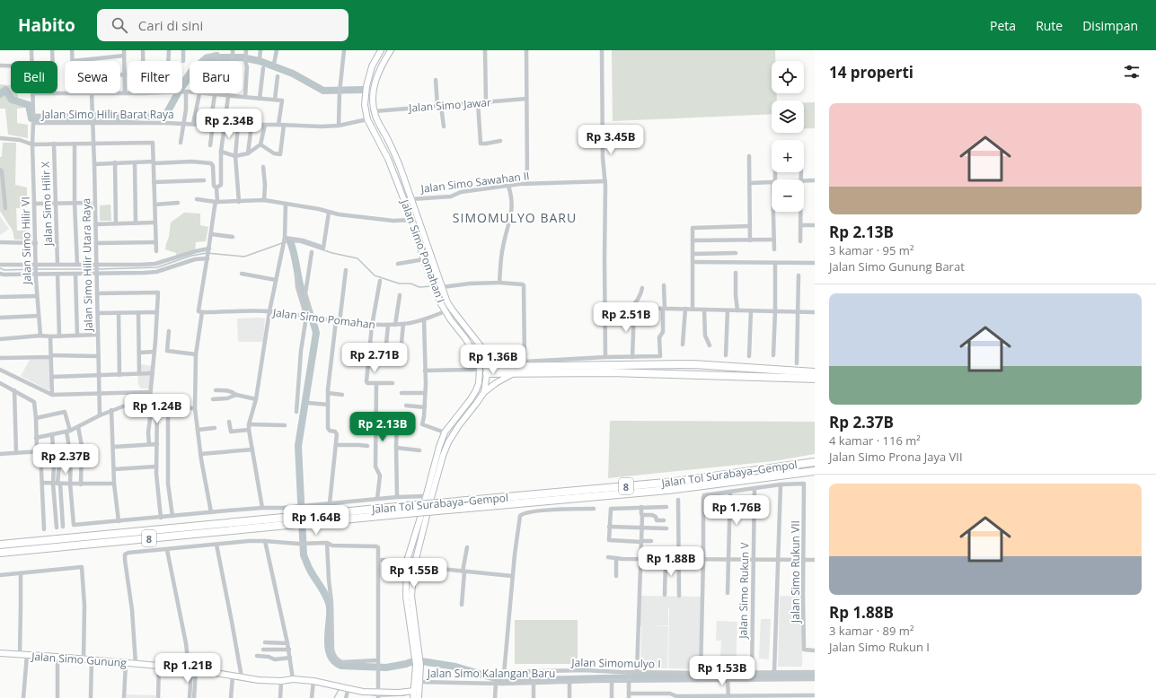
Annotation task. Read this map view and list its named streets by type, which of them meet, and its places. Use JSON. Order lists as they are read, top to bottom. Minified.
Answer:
{"streets":{"highway":["Jalan Tol Surabaya–Gempol","8"],"main road":["Jalan Simo Pomahan I","Jalan Simo Gunung"],"street":["Jalan Simo Jawar","Jalan Simo Hilir Barat Raya","Jalan Simo Sawahan II","Jalan Simo Hilir X","Jalan Simo Hilir VI","Jalan Simo Hilir Utara Raya","Jalan Simo Pomahan","Jalan Simo Rukun VII","Jalan Simo Rukun V","Jalan Simomulyo I","Jalan Simo Kalangan Baru"]},"crossings":[["Jalan Simo Hilir Barat Raya","Jalan Simo Hilir VI"],["Jalan Simo Hilir Barat Raya","Jalan Simo Pomahan I"],["Jalan Simo Hilir Barat Raya","Jalan Simo Hilir Utara Raya"],["Jalan Simo Pomahan I","Jalan Simo Pomahan"],["Jalan Simo Rukun V","Jalan Simomulyo I"],["Jalan Simomulyo I","Jalan Simo Kalangan Baru"]],"districts":["SIMOMULYO BARU"],"page":{"header":"Habito","search":"Cari di sini","nav":["Peta","Rute","Disimpan"],"heading":"14 properti","map_buttons":["+","−"],"chip":["Beli","Sewa","Filter","Baru"],"list":[{"name":"Rp 2.13B","note":"3 kamar · 95 m² · Jalan Simo Gunung Barat"},{"name":"Rp 2.37B","note":"4 kamar · 116 m² · Jalan Simo Prona Jaya VII"},{"name":"Rp 1.88B","note":"3 kamar · 89 m² · Jalan Simo Rukun I"}],"price":["Rp 2.34B","Rp 3.45B","Rp 2.51B","Rp 2.71B","Rp 1.36B","Rp 1.24B","Rp 2.13B","Rp 2.37B","Rp 1.76B","Rp 1.64B","Rp 1.88B","Rp 1.55B","Rp 1.21B","Rp 1.53B"]}}
